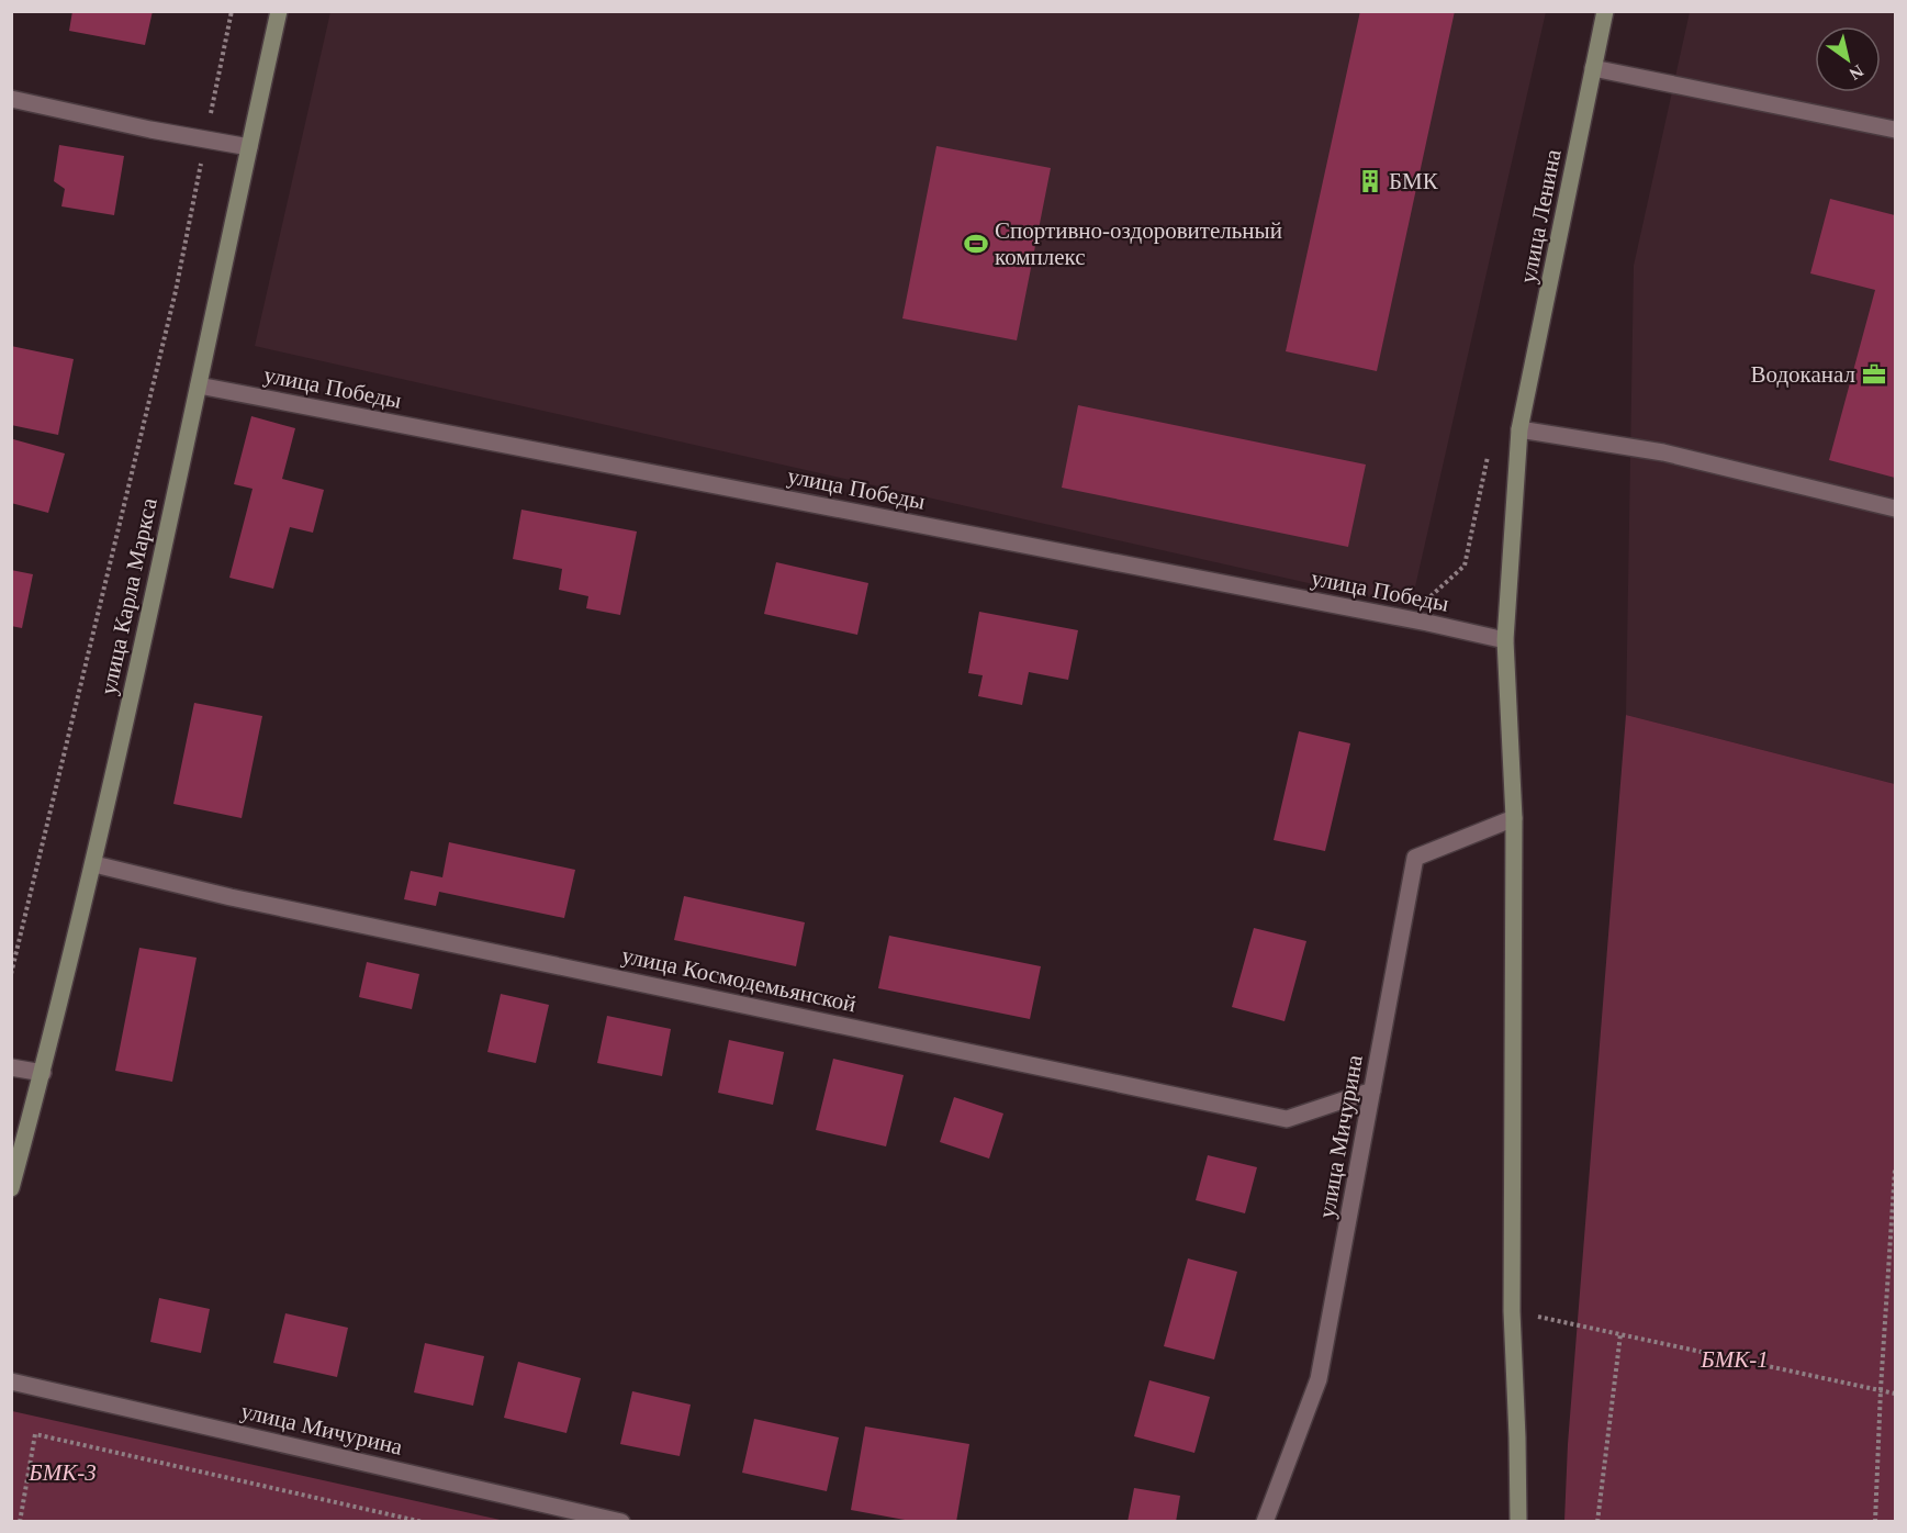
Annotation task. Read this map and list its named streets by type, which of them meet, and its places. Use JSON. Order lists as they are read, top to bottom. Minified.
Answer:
{"streets":{"main road":["улица Ленина","улица Карла Маркса"],"street":["улица Победы","улица Космодемьянской","улица Мичурина"]},"crossings":[["улица Ленина","улица Победы"],["улица Ленина","улица Мичурина"],["улица Победы","улица Карла Маркса"],["улица Карла Маркса","улица Космодемьянской"],["улица Космодемьянской","улица Мичурина"]],"parks":["БМК-1","БМК-3"],"places":{"building":["БМК"],"sports":["Спортивно-оздоровительный комплекс"],"office":["Водоканал"]},"north":"bottom right"}
